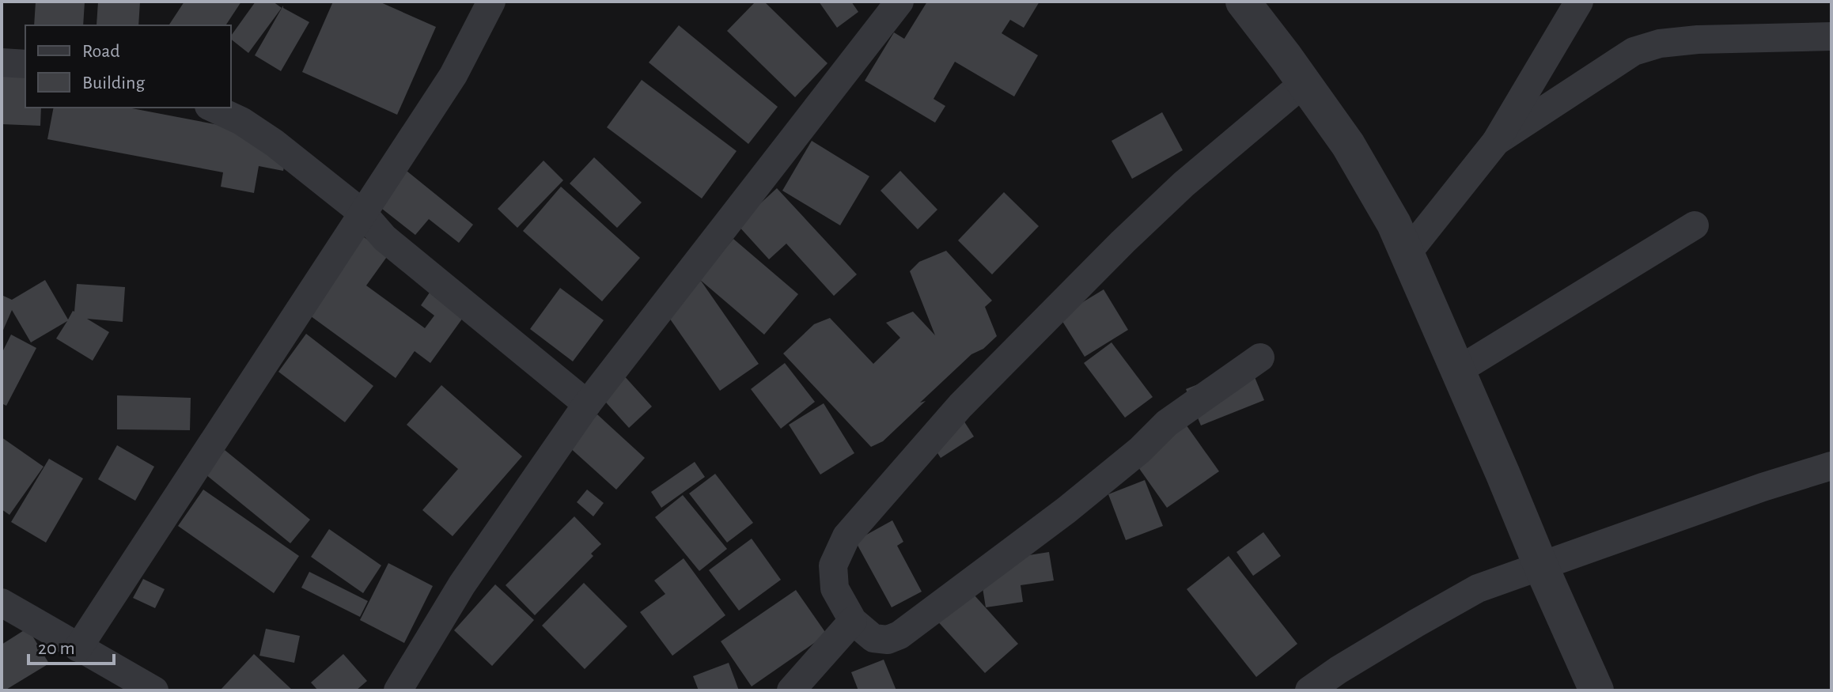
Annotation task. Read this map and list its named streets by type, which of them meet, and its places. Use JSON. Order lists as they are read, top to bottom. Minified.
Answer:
{"legend":["Road","Building"],"scale_bar":"20 m"}
